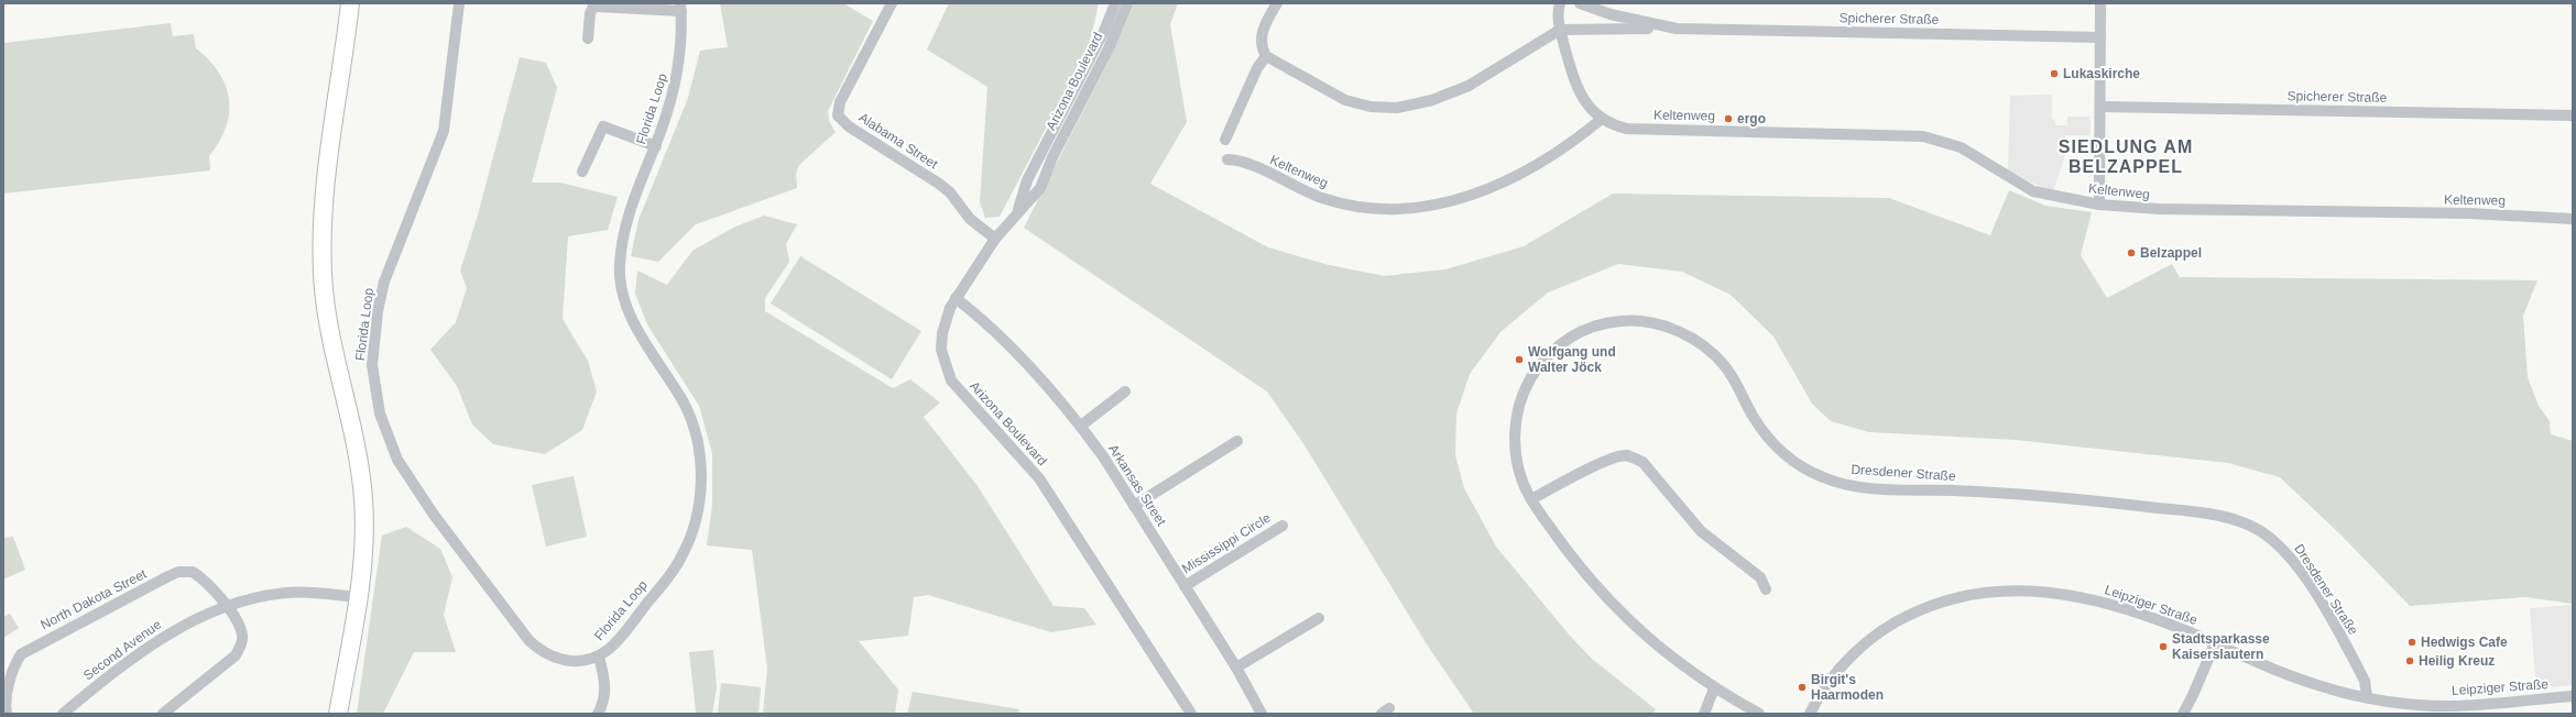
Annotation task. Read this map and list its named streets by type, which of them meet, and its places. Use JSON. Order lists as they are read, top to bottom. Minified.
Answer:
{"streets":{"street":["Spicherer Straße","Arizona Boulevard","Florida Loop","Keltenweg","Alabama Street","Dresdener Straße","Arkansas Street","Mississippi Circle","North Dakota Street","Leipziger Straße","Second Avenue"]},"crossings":[["Spicherer Straße","Keltenweg"],["Arizona Boulevard","Alabama Street"],["Arizona Boulevard","Arkansas Street"],["Dresdener Straße","Leipziger Straße"],["Arkansas Street","Mississippi Circle"],["North Dakota Street","Second Avenue"]],"districts":["SIEDLUNG AM BELZAPPEL"],"places":["Lukaskirche","ergo","Belzappel","Wolfgang und Walter Jöck","Hedwigs Cafe","Stadtsparkasse Kaiserslautern","Heilig Kreuz","Birgit's Haarmoden"]}
